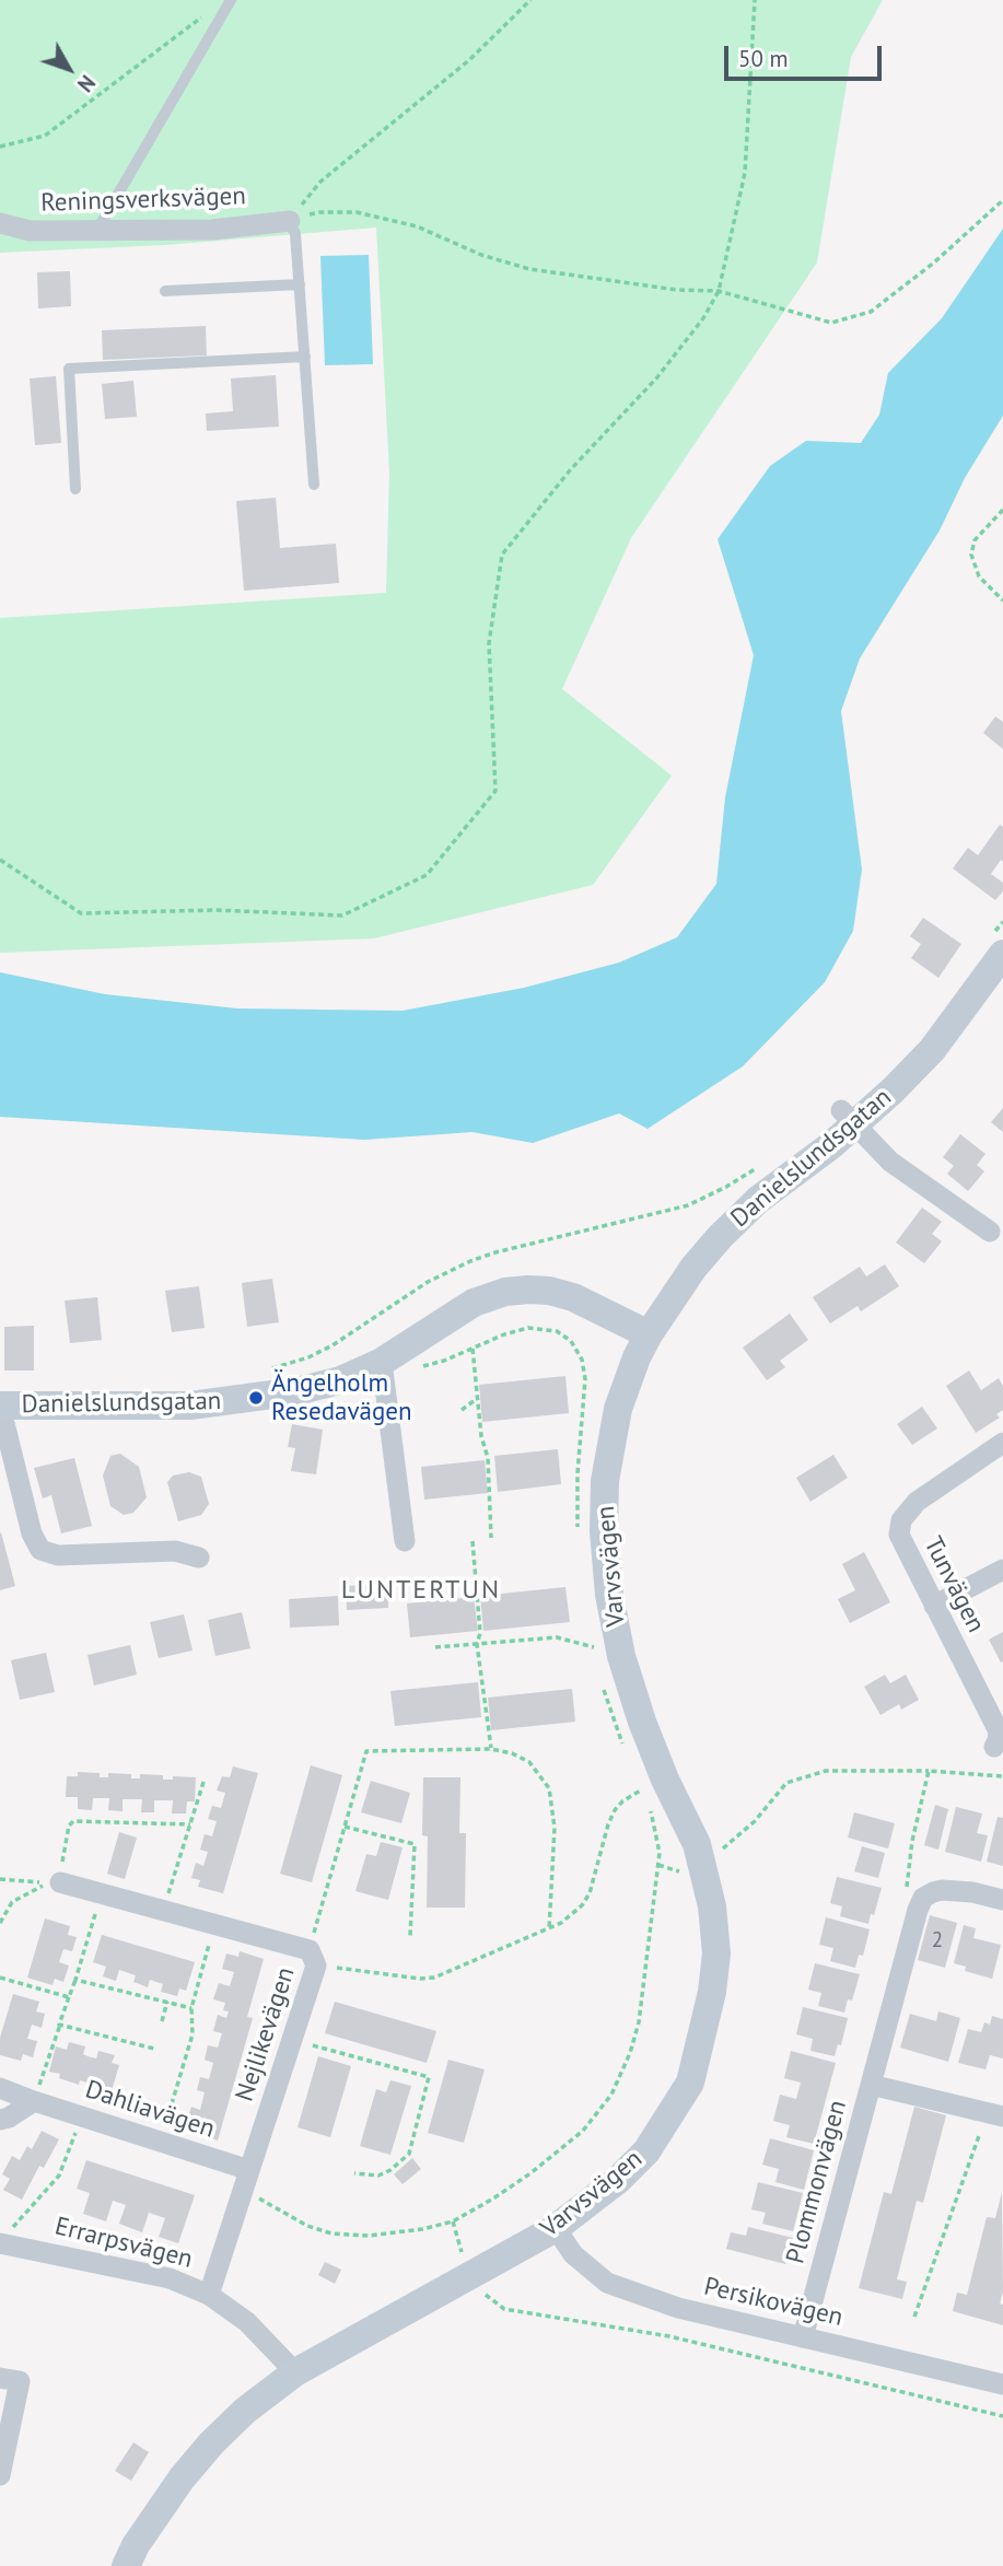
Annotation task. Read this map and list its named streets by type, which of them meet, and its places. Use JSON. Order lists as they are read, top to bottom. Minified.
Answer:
{"streets":{"street":["Reningsverksvägen","Danielslundsgatan","Varvsvägen","Tunvägen","Nejlikevägen","Dahliavägen","Plommonvägen","Errarpsvägen","Persikovägen"]},"crossings":[["Danielslundsgatan","Varvsvägen"],["Varvsvägen","Errarpsvägen"],["Varvsvägen","Persikovägen"],["Nejlikevägen","Dahliavägen"],["Nejlikevägen","Errarpsvägen"],["Plommonvägen","Persikovägen"]],"districts":["LUNTERTUN"],"places":["Ängelholm Resedavägen"],"house_numbers":["2"],"scale_bar":"50 m","north":"bottom right"}
